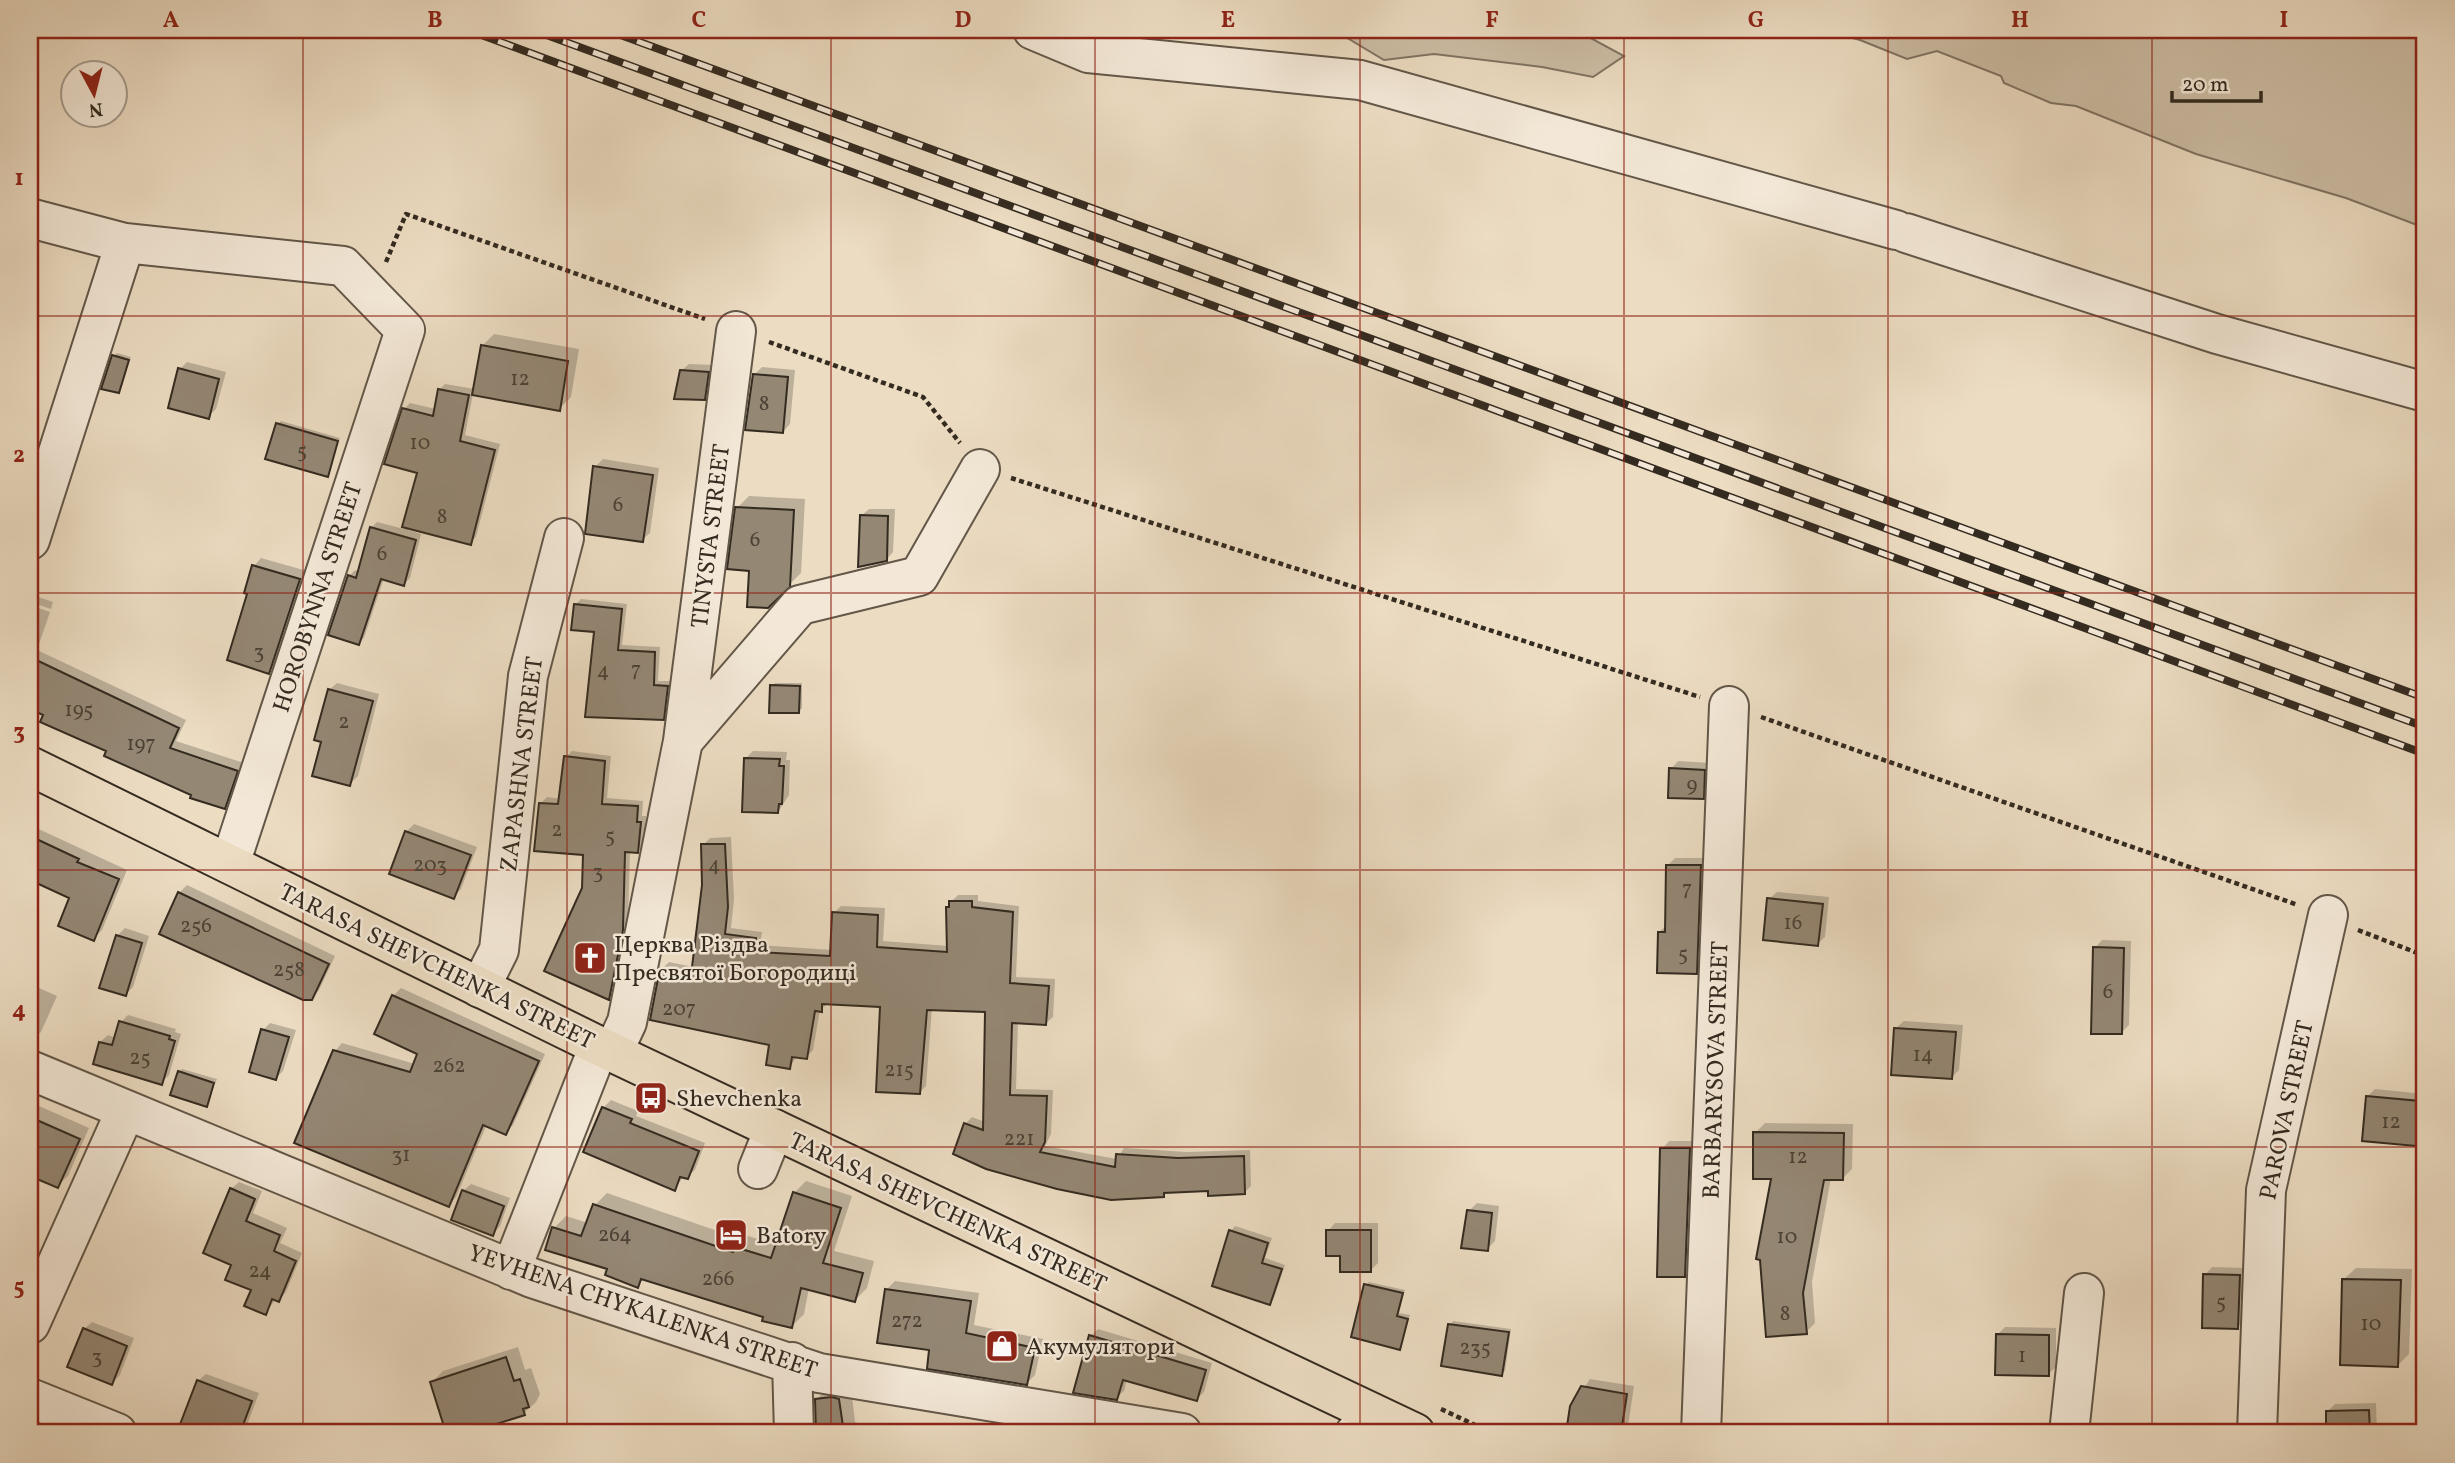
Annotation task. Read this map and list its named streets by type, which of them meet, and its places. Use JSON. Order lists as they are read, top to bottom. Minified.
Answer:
{"streets":{"main road":["TARASA SHEVCHENKA STREET"],"street":["TINYSTA STREET","HOROBYNNA STREET","ZAPASHNA STREET","BARBARYSOVA STREET","PAROVA STREET","YEVHENA CHYKALENKA STREET"]},"crossings":[["TINYSTA STREET","TARASA SHEVCHENKA STREET"],["TINYSTA STREET","YEVHENA CHYKALENKA STREET"],["HOROBYNNA STREET","TARASA SHEVCHENKA STREET"],["ZAPASHNA STREET","TARASA SHEVCHENKA STREET"]],"places":{"church":["Церква Різдва Пресвятої Богородиці"],"bus stop":["Shevchenka"],"hotel":["Batory"],"shop":["Акумулятори"]},"house_numbers":["12","8","10","5","6","8","6","6","3","7","4","195","2","197","9","2","5","203","4","3","7","16","256","5","258","6","207","14","25","262","215","12","221","31","12","264","10","24","266","5","8","272","10","235","1","3"],"scale_bar":"20 m","north":"bottom","grid":{"columns":["A","B","C","D","E","F","G","H","I"],"rows":["1","2","3","4","5"]}}
